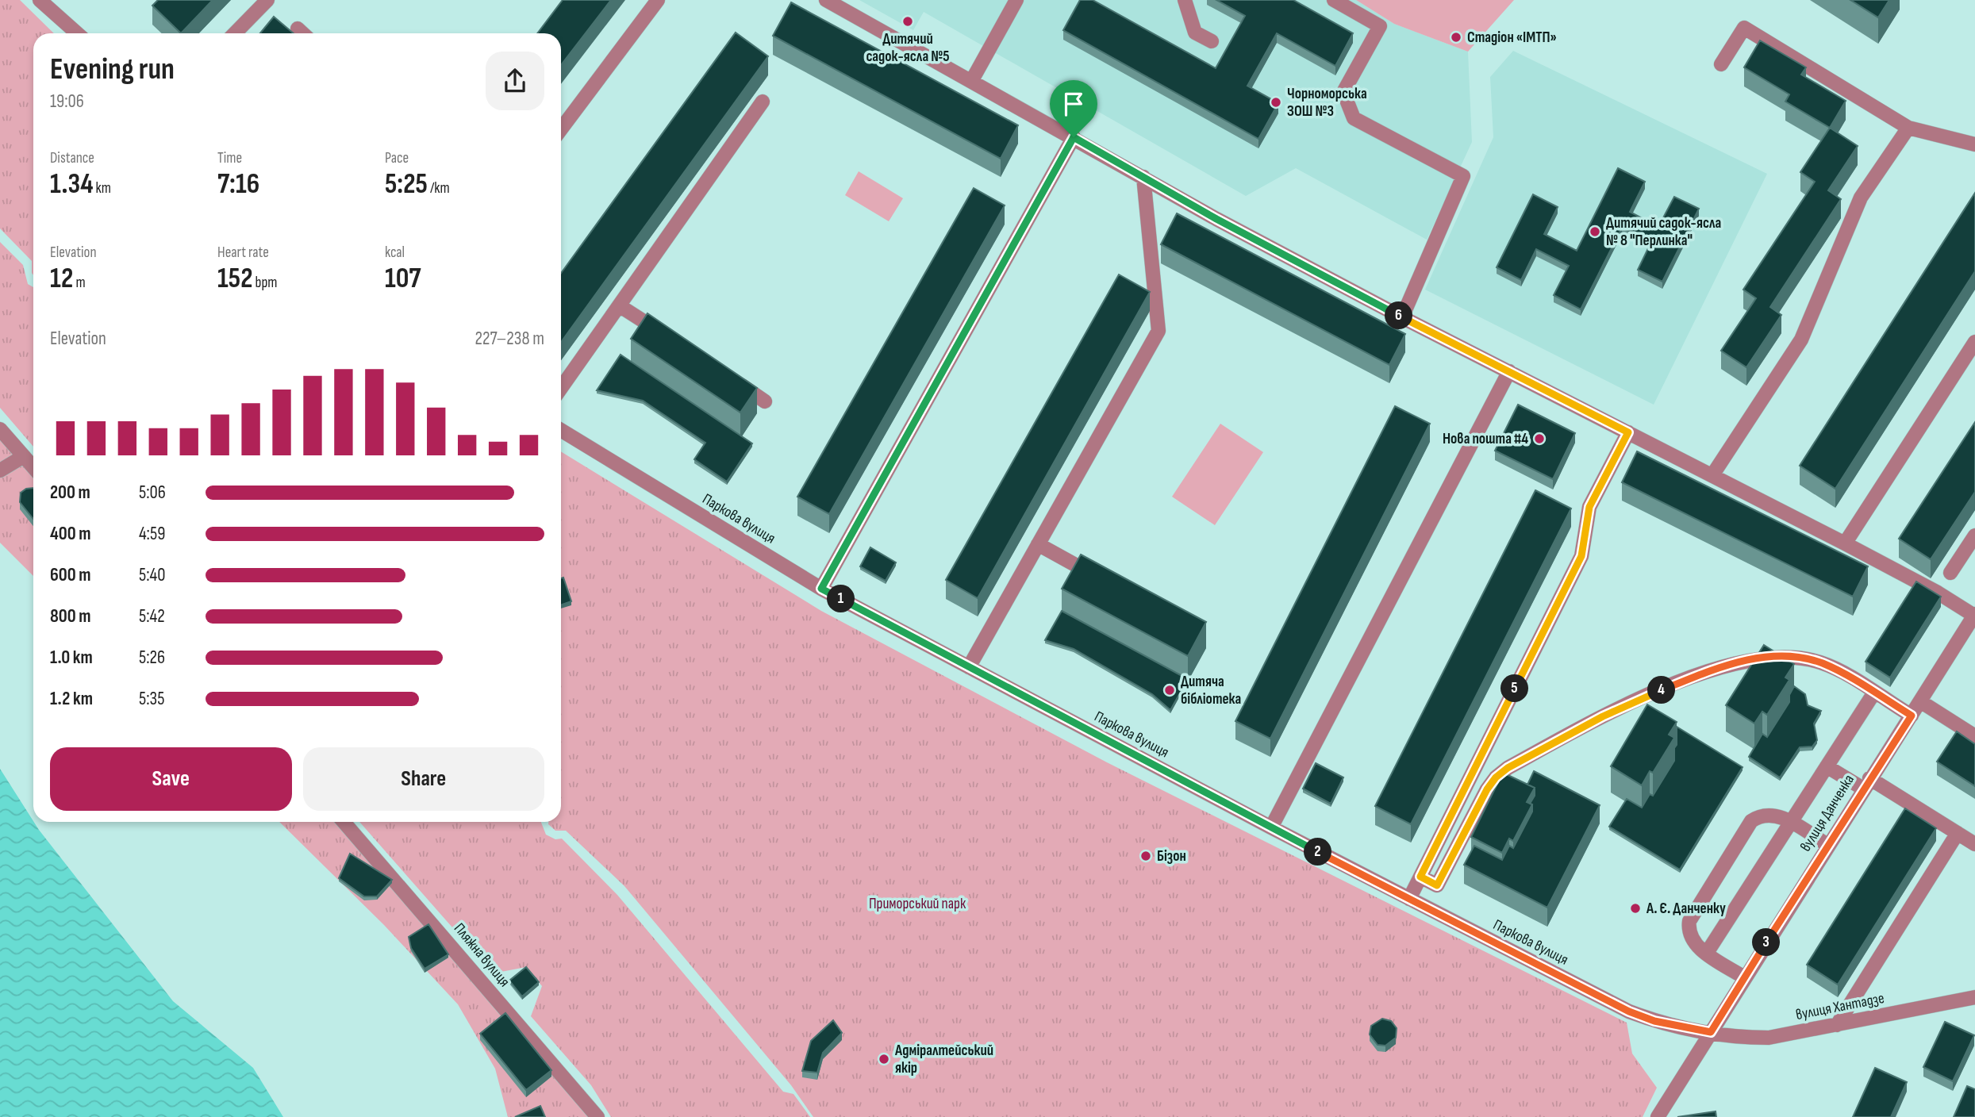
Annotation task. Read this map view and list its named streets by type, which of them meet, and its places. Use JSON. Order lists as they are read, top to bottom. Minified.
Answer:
{"streets":{"street":["Паркова вулиця","вулиця Данченка","Пляжна вулиця","вулиця Хантадзе"]},"crossings":[["Паркова вулиця","вулиця Данченка"],["Паркова вулиця","вулиця Хантадзе"],["вулиця Данченка","вулиця Хантадзе"]],"parks":["Приморський парк"],"places":["Дитячий садок-ясла №5","Стадіон «ІМТП»","Чорноморська ЗОШ №3","Дитячий садок-ясла № 8 \"Перлинка\"","Нова пошта #4","Дитяча бібліотека","Бізон","А. Є. Данченку","Адміралтейський якір"],"page":{"heading":["Evening run","19:06"],"stats":[["Distance","1.34 km"],["Time","7:16"],["Pace","5:25 /km"],["Elevation","12 m"],["Heart rate","152 bpm"],["kcal","107"]],"pins":["6","1","5","4","2","3"],"chart":["Elevation","227–238 m"],"list":[{"name":"200 m","note":"5:06"},{"name":"400 m","note":"4:59"},{"name":"600 m","note":"5:40"},{"name":"800 m","note":"5:42"},{"name":"1.0 km","note":"5:26"},{"name":"1.2 km","note":"5:35"}],"buttons":["Save","Share"]}}
